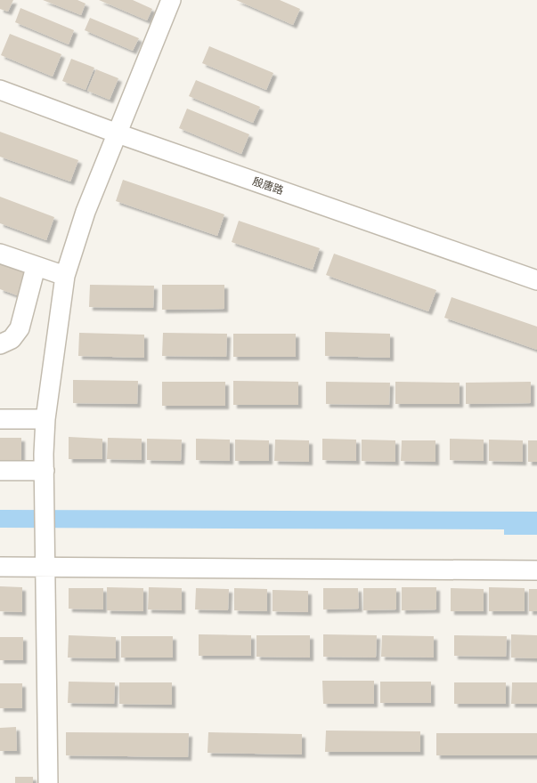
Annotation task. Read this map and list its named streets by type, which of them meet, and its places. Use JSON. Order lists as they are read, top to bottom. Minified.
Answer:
{"streets":{"street":["殷唐路"]}}
